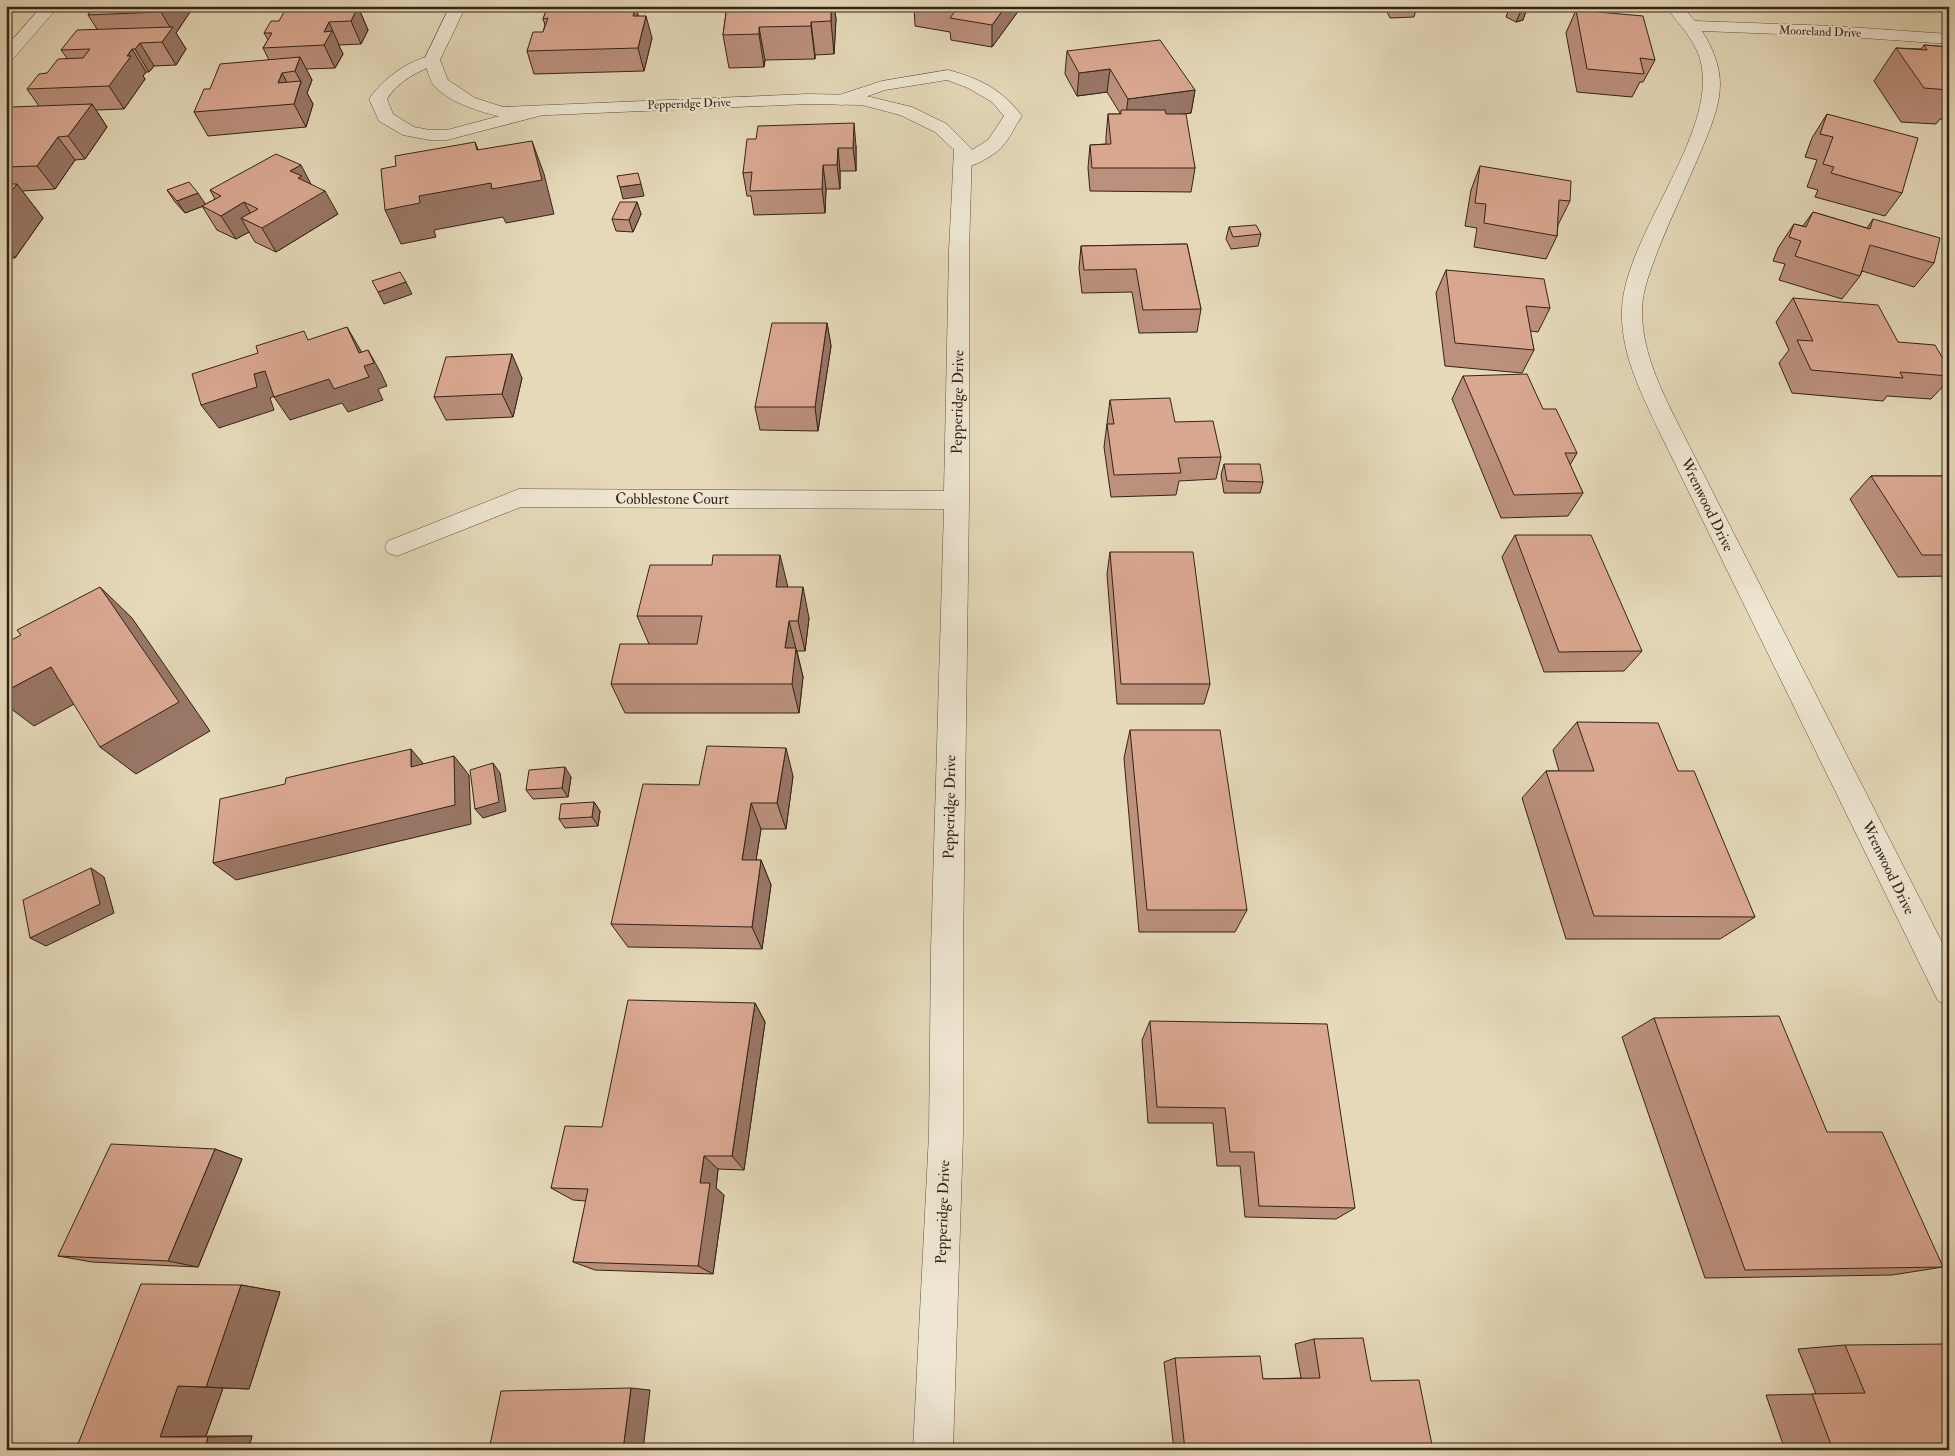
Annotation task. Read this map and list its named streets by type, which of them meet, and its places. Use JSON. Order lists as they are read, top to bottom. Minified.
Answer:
{"streets":{"street":["Mooreland Drive","Pepperidge Drive","Cobblestone Court","Wrenwood Drive"]},"crossings":[["Mooreland Drive","Wrenwood Drive"],["Pepperidge Drive","Cobblestone Court"]]}
